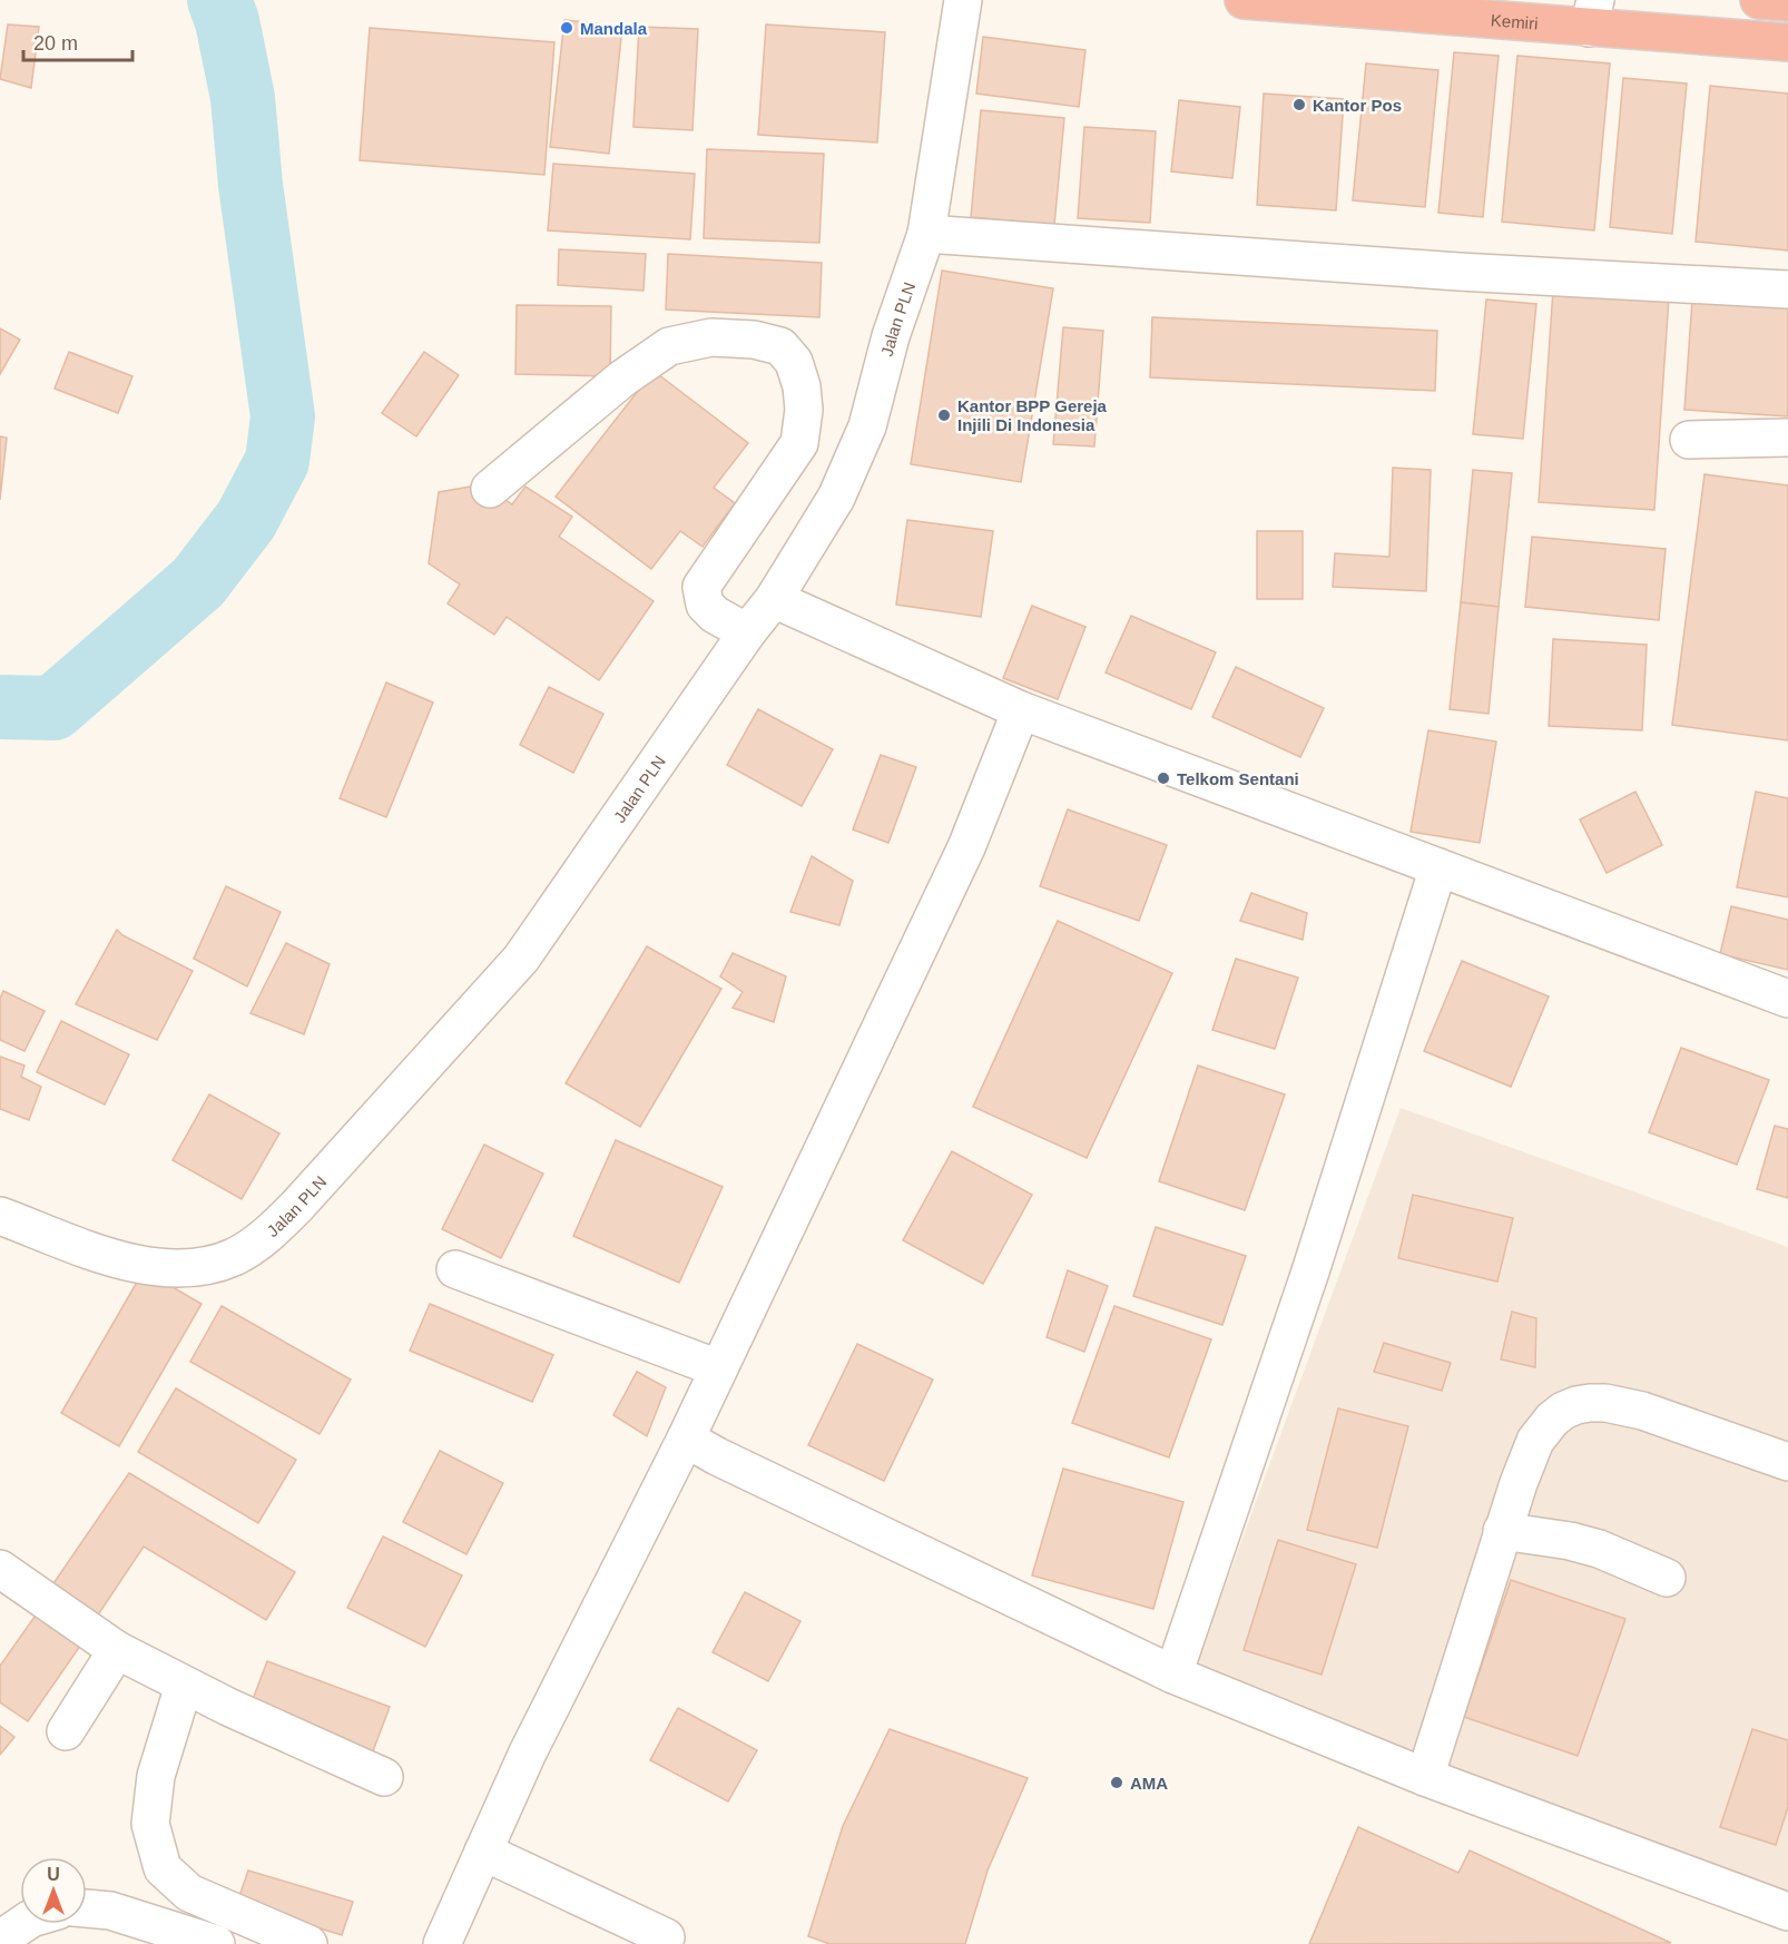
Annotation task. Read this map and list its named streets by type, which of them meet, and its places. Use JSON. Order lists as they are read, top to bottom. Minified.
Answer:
{"streets":{"highway":["Kemiri"],"street":["Jalan PLN"]},"places":["Mandala","Kantor Pos","Kantor BPP Gereja Injili Di Indonesia","Telkom Sentani","AMA"],"scale_bar":"20 m","north":"top"}
